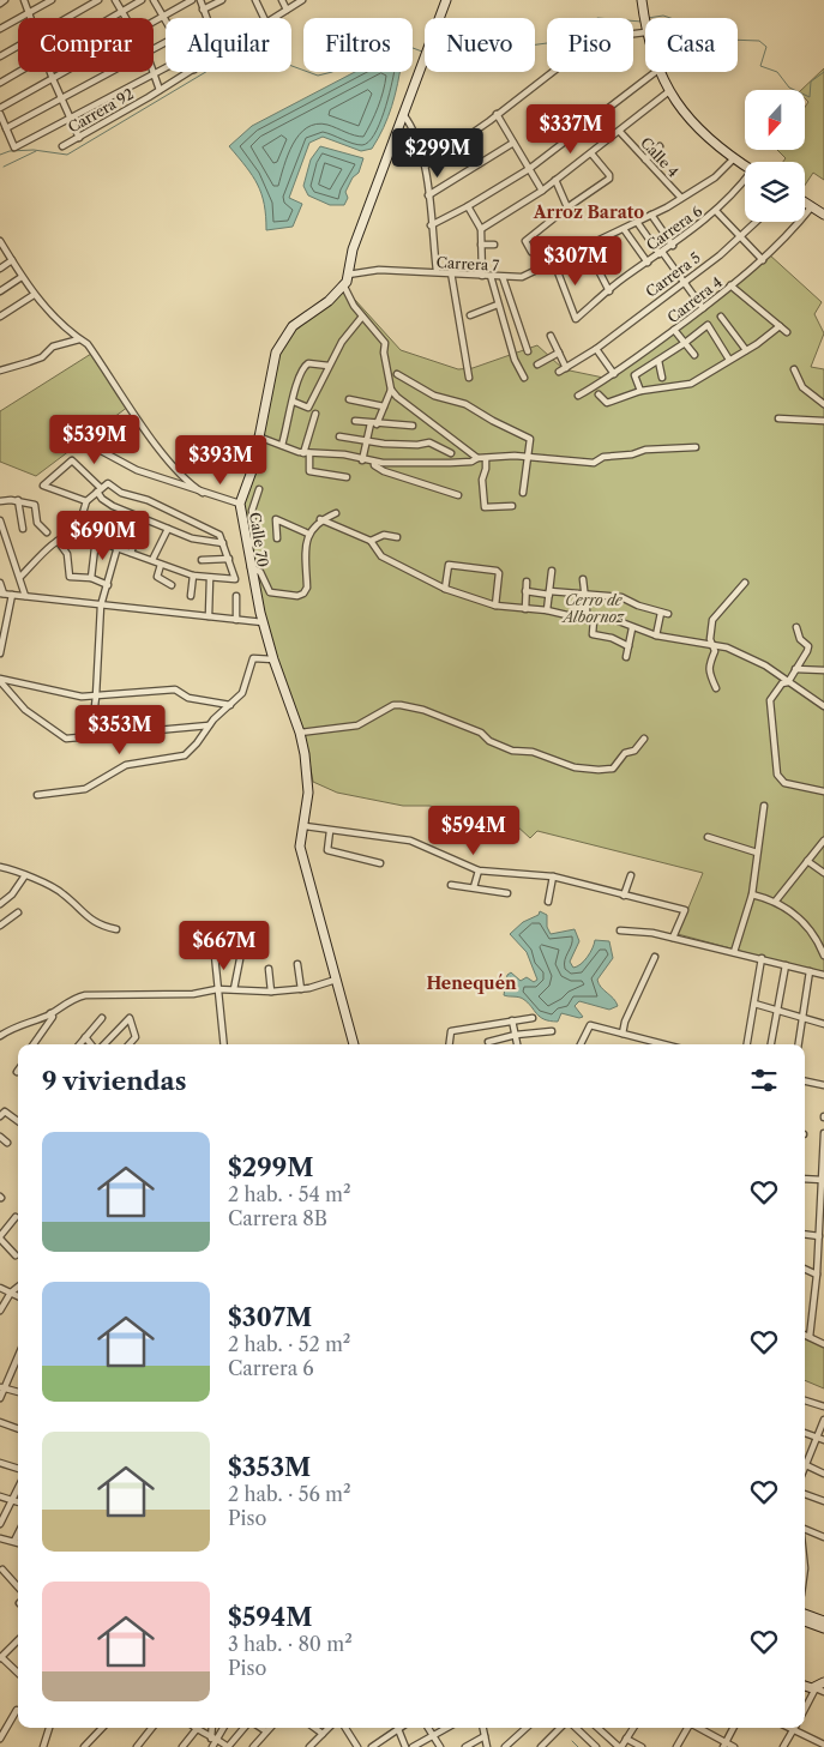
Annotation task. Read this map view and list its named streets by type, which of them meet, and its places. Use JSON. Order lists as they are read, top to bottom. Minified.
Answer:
{"streets":{"street":["Carrera 92","Calle 4","Carrera 6","Carrera 7","Carrera 5","Carrera 4","Calle 70"]},"crossings":[["Calle 4","Carrera 7"],["Carrera 6","Carrera 7"],["Carrera 7","Calle 70"]],"districts":["Arroz Barato","Henequén"],"parks":["Cerro de Albornoz"],"north":"bottom","page":{"chip":["Comprar","Alquilar","Filtros","Nuevo","Piso","Casa"],"price":["$337M","$299M","$307M","$539M","$393M","$690M","$353M","$594M","$667M"],"heading":"9 viviendas","list":[{"name":"$299M","note":"2 hab. · 54 m² · Carrera 8B"},{"name":"$307M","note":"2 hab. · 52 m² · Carrera 6"},{"name":"$353M","note":"2 hab. · 56 m² · Piso"},{"name":"$594M","note":"3 hab. · 80 m² · Piso"}]}}
